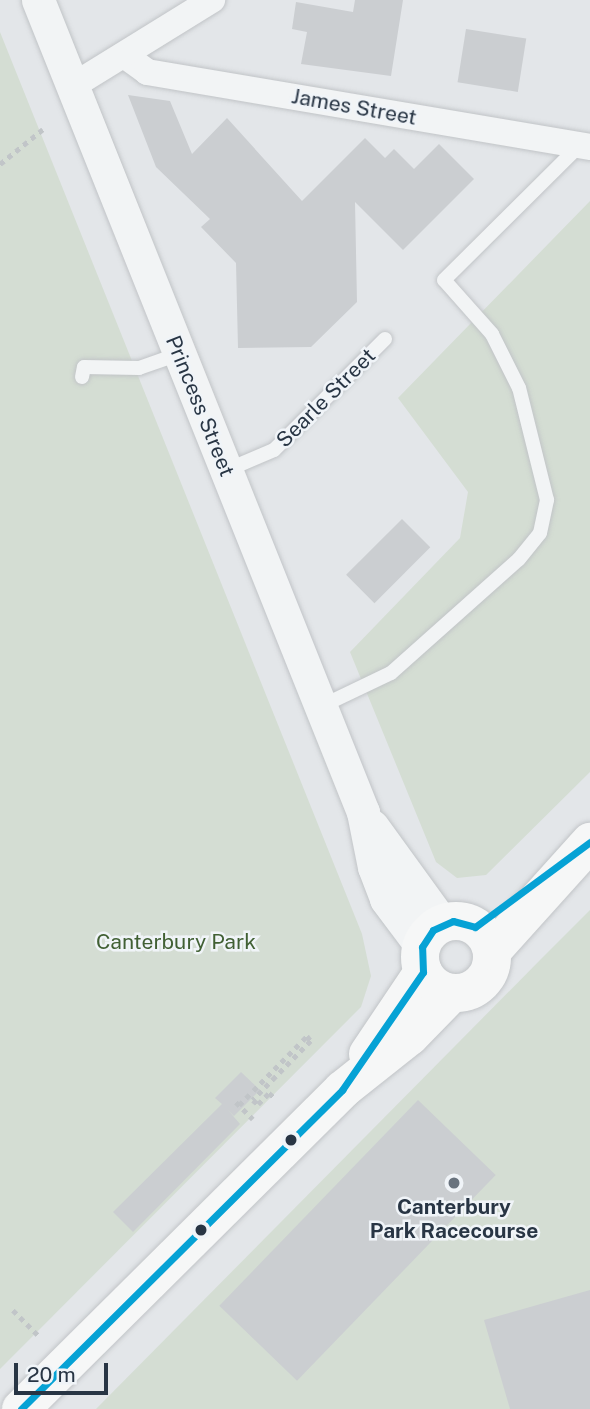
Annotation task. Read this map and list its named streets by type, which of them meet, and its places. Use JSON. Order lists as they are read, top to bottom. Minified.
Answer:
{"streets":{"street":["James Street","Princess Street"],"lane":["Searle Street"]},"crossings":[["Searle Street","Princess Street"]],"parks":["Canterbury Park"],"places":["Canterbury Park Racecourse"],"scale_bar":"20 m"}
